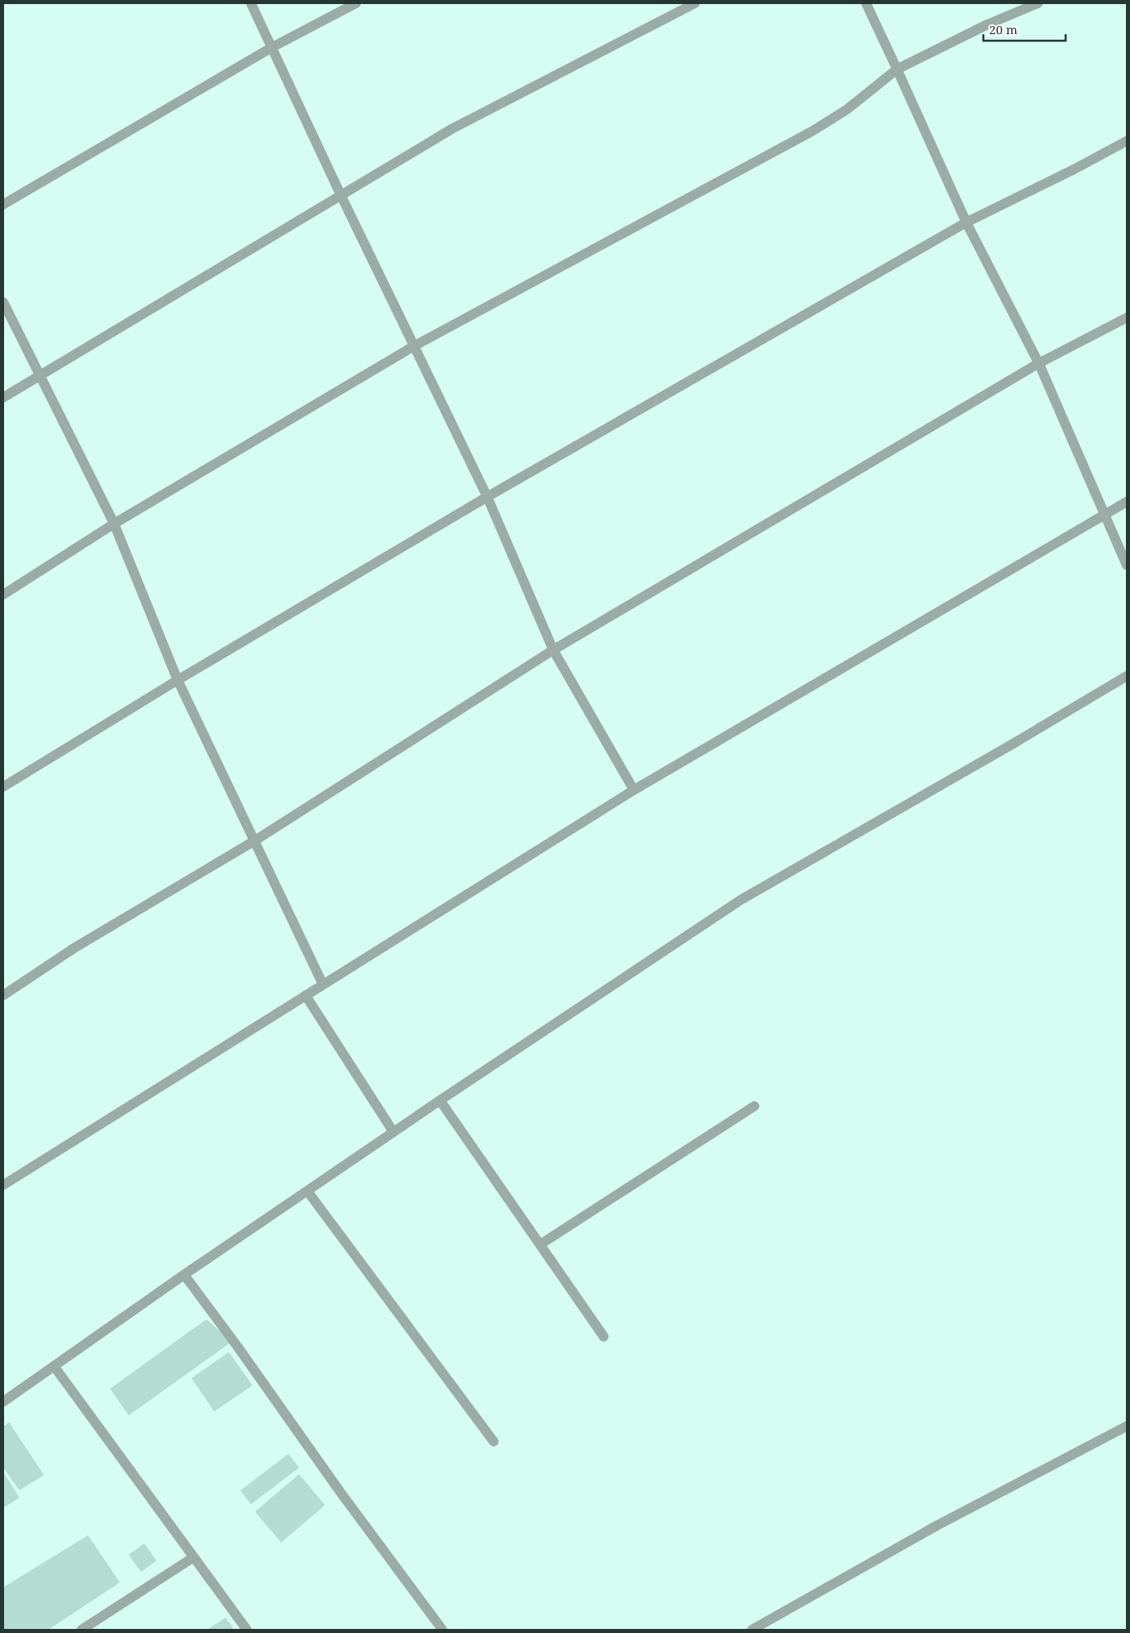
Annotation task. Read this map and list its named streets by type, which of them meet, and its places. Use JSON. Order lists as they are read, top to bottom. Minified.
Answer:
{"scale_bar":"20 m"}
